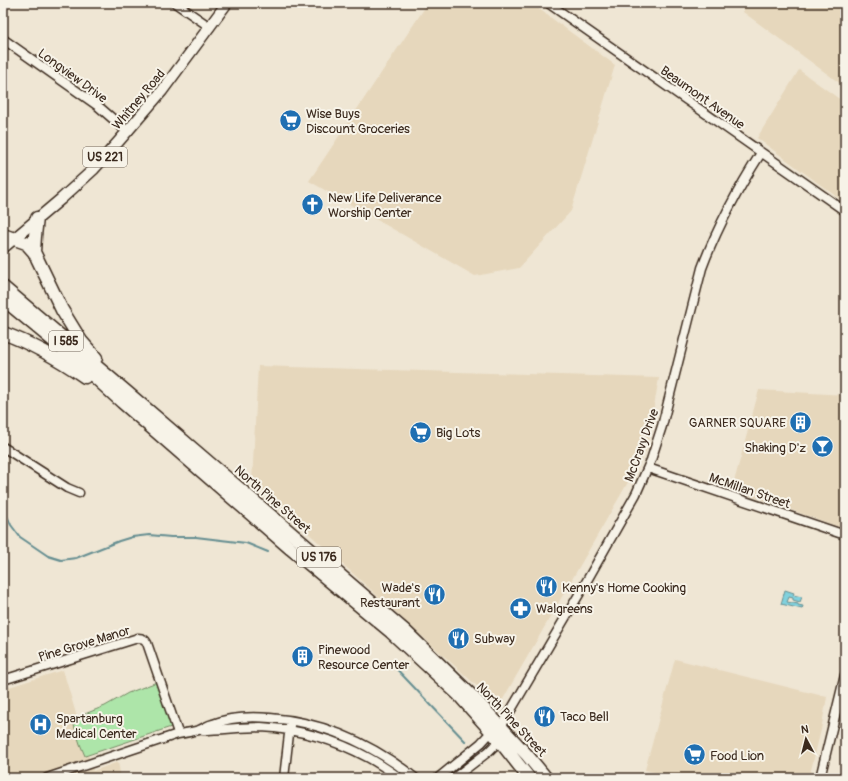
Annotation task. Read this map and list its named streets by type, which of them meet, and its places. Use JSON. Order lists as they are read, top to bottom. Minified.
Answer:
{"streets":{"highway":["I 585","North Pine Street","US 176"],"main road":["Whitney Road","US 221"],"street":["Longview Drive","Beaumont Avenue","McCravy Drive","McMillan Street","Pine Grove Manor"]},"crossings":[["Longview Drive","Whitney Road"],["Beaumont Avenue","McCravy Drive"],["McCravy Drive","McMillan Street"],["McCravy Drive","North Pine Street"]],"places":{"supermarket":["Wise Buys Discount Groceries","Big Lots","Food Lion"],"church":["New Life Deliverance Worship Center"],"building":["GARNER SQUARE","Pinewood Resource Center"],"bar":["Shaking D'z"],"restaurant":["Kenny's Home Cooking","Wade's Restaurant","Subway","Taco Bell"],"pharmacy":["Walgreens"],"hospital":["Spartanburg Medical Center"]},"north":"top"}
